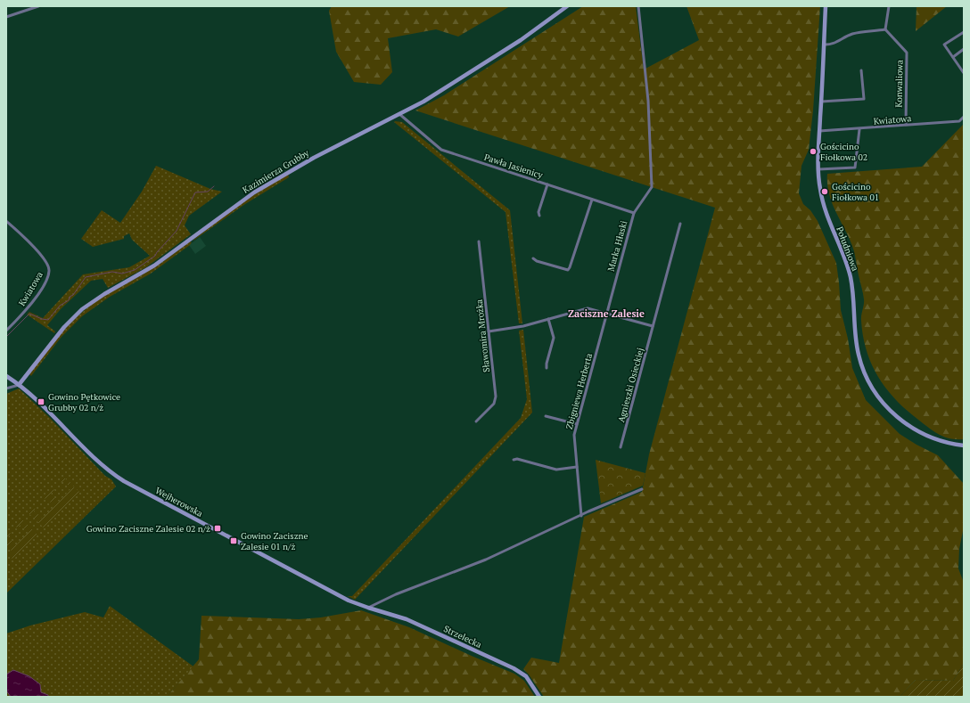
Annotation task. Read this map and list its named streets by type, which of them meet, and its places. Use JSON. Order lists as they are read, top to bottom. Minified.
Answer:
{"streets":{"street":["Konwaliowa","Kwiatowa","Pawła Jasienicy","Kazimierza Grubby","Marka Hłaski","Południowa","Sławomira Mrożka","Agnieszki Osieckiej","Zbigniewa Herberta","Wejherowska","Strzelecka"]},"crossings":[["Konwaliowa","Kwiatowa"],["Kwiatowa","Południowa"],["Pawła Jasienicy","Kazimierza Grubby"],["Pawła Jasienicy","Marka Hłaski"],["Kazimierza Grubby","Wejherowska"],["Marka Hłaski","Zbigniewa Herberta"],["Wejherowska","Strzelecka"]],"districts":["Zaciszne Zalesie"],"places":{"other":["Gościcino Fiołkowa 02","Gościcino Fiołkowa 01"],"transit":["Gowino Pętkowice Grubby 02 n/ż","Gowino Zaciszne Zalesie 02 n/ż","Gowino Zaciszne Zalesie 01 n/ż"]}}
